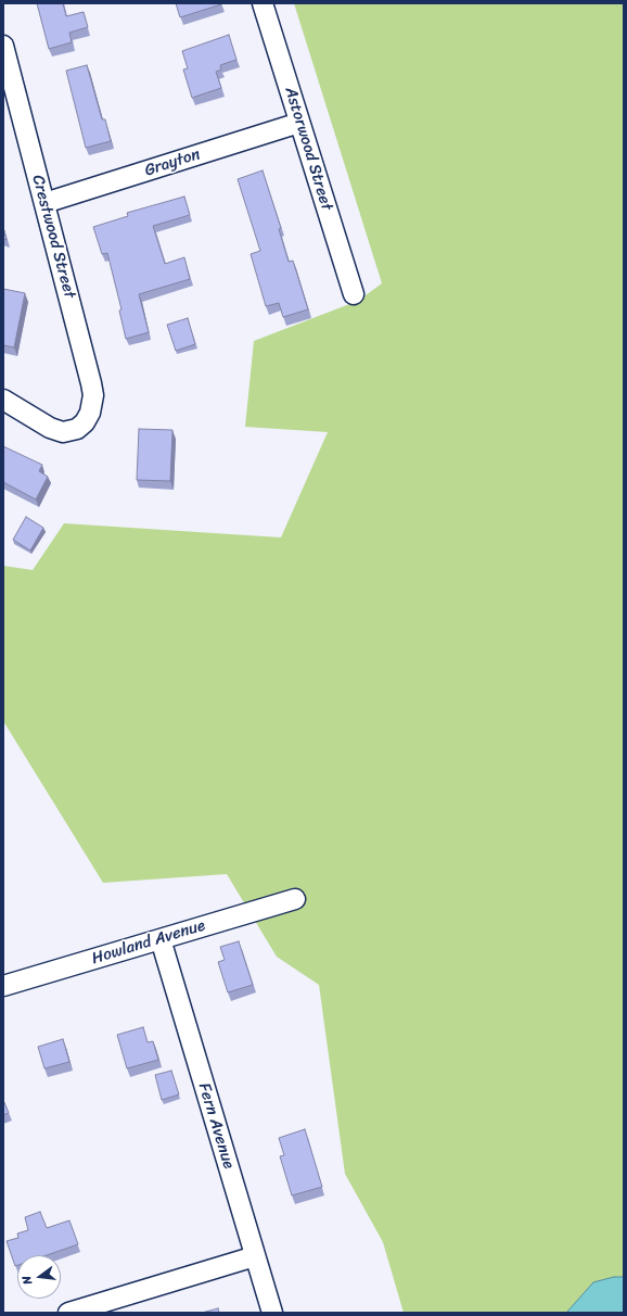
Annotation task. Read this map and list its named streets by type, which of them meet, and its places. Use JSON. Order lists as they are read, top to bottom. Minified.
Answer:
{"streets":{"street":["Astorwood Street","Grayton","Crestwood Street","Howland Avenue","Fern Avenue"]},"crossings":[["Astorwood Street","Grayton"],["Grayton","Crestwood Street"],["Howland Avenue","Fern Avenue"]],"north":"left"}
